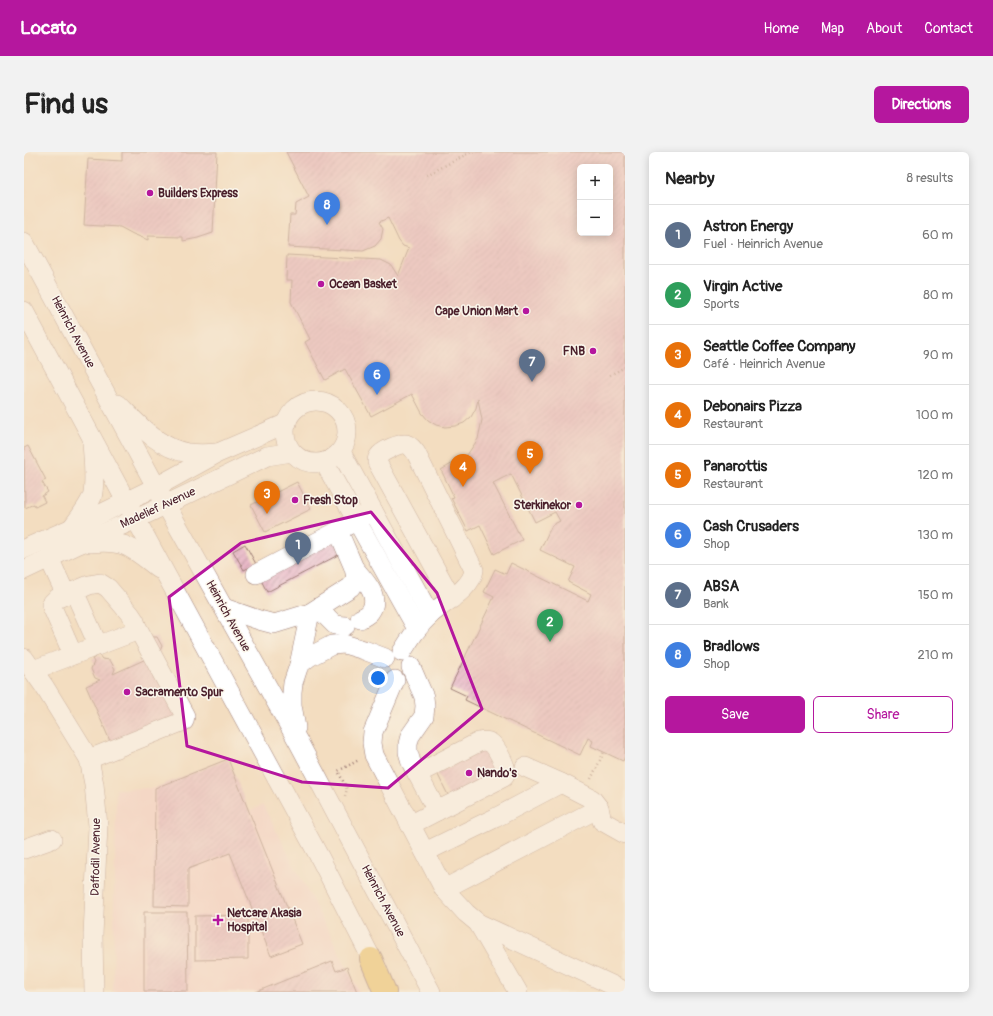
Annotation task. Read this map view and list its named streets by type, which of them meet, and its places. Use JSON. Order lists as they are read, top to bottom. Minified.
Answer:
{"streets":{"street":["Heinrich Avenue","Madelief Avenue","Daffodil Avenue"]},"crossings":[["Heinrich Avenue","Madelief Avenue"]],"places":{"other":["Builders Express","Ocean Basket","Cape Union Mart","FNB","Fresh Stop","Sterkinekor","Sacramento Spur","Nando's"],"health":["Netcare Akasia Hospital"]},"page":{"header":"Locato","nav":["Home","Map","About","Contact"],"buttons":["Directions",["Save","Share"]],"title":"Find us","heading":["Nearby","8 results"],"map_buttons":["+","−"],"pins":["8","7","6","5","4","3","1","2"],"list":[{"mark":"1","name":"Astron Energy","note":"Fuel · Heinrich Avenue","value":"60 m"},{"mark":"2","name":"Virgin Active","note":"Sports","value":"80 m"},{"mark":"3","name":"Seattle Coffee Company","note":"Café · Heinrich Avenue","value":"90 m"},{"mark":"4","name":"Debonairs Pizza","note":"Restaurant","value":"100 m"},{"mark":"5","name":"Panarottis","note":"Restaurant","value":"120 m"},{"mark":"6","name":"Cash Crusaders","note":"Shop","value":"130 m"},{"mark":"7","name":"ABSA","note":"Bank","value":"150 m"},{"mark":"8","name":"Bradlows","note":"Shop","value":"210 m"}]}}
